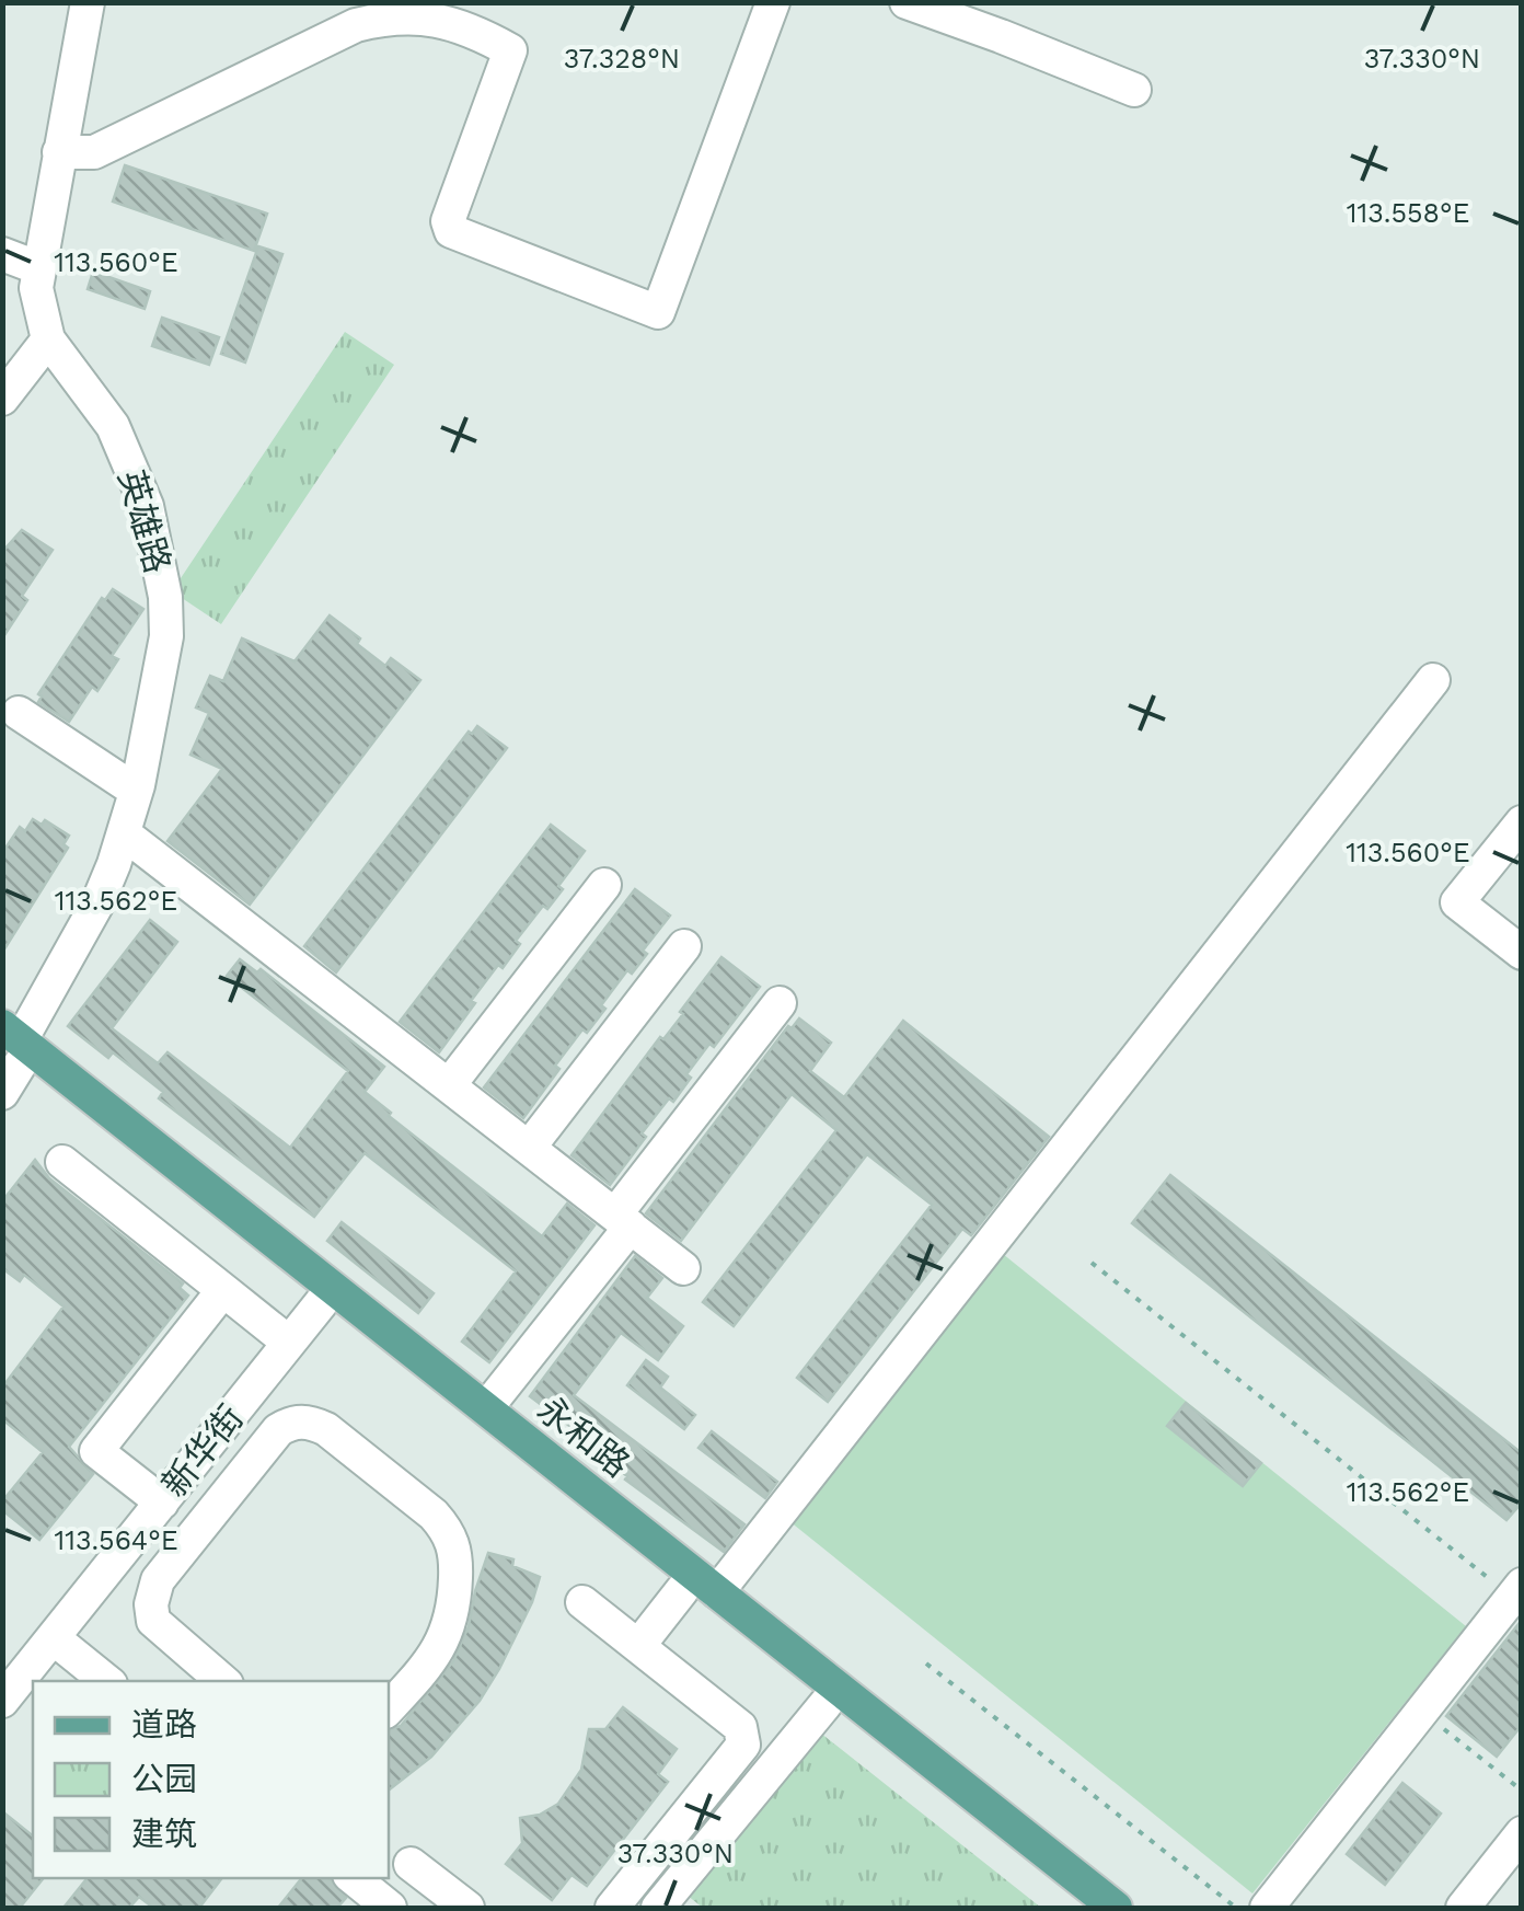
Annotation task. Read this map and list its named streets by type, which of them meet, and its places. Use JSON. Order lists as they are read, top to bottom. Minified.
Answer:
{"streets":{"main road":["永和路"],"street":["英雄路","新华街"]},"crossings":[["英雄路","永和路"],["永和路","新华街"]],"legend":["道路","公园","建筑"],"coordinates":["37.330°N","37.328°N","113.558°E","113.560°E","113.562°E","113.564°E"]}
